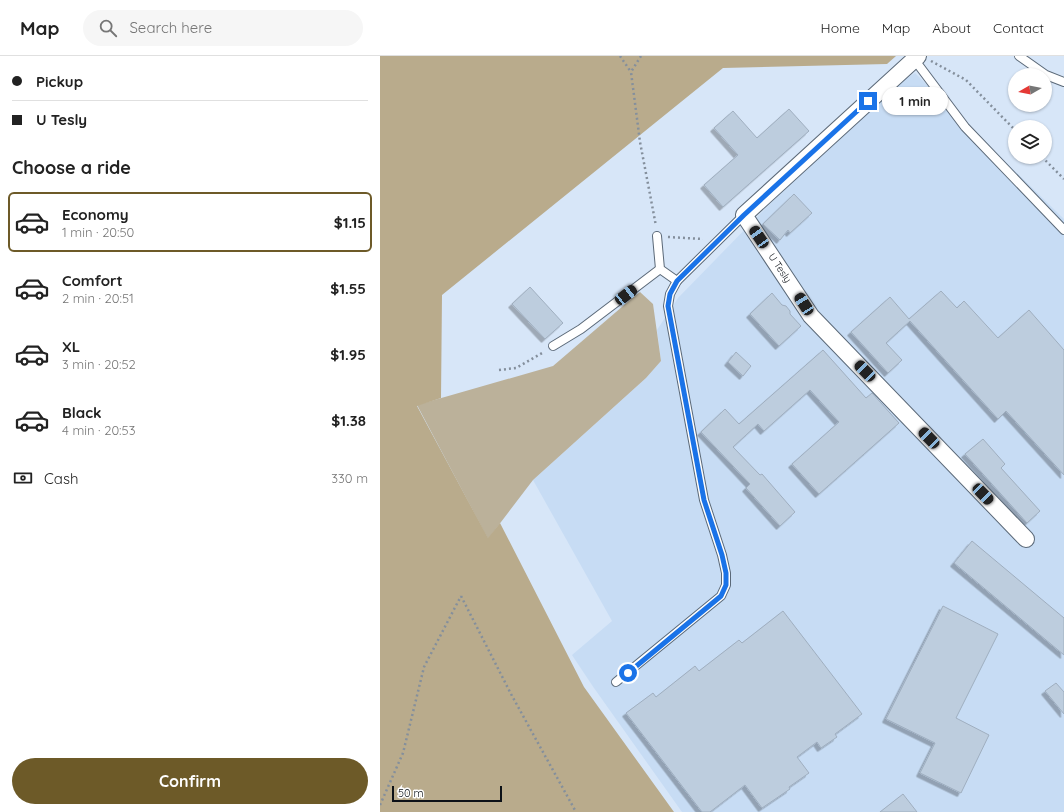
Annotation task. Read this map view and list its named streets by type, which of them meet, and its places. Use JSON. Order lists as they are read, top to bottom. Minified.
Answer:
{"streets":{"street":["U Tesly"]},"scale_bar":"50 m","north":"left","page":{"header":"Map","search":"Search here","nav":["Home","Map","About","Contact"],"banner":["Pickup","U Tesly"],"bubble":"1 min","heading":"Choose a ride","list":[{"name":"Economy","note":"1 min · 20:50","value":"$1.15"},{"name":"Comfort","note":"2 min · 20:51","value":"$1.55"},{"name":"XL","note":"3 min · 20:52","value":"$1.95"},{"name":"Black","note":"4 min · 20:53","value":"$1.38"}],"pay":["Cash","330 m"],"buttons":"Confirm","scale":"50 m"}}
